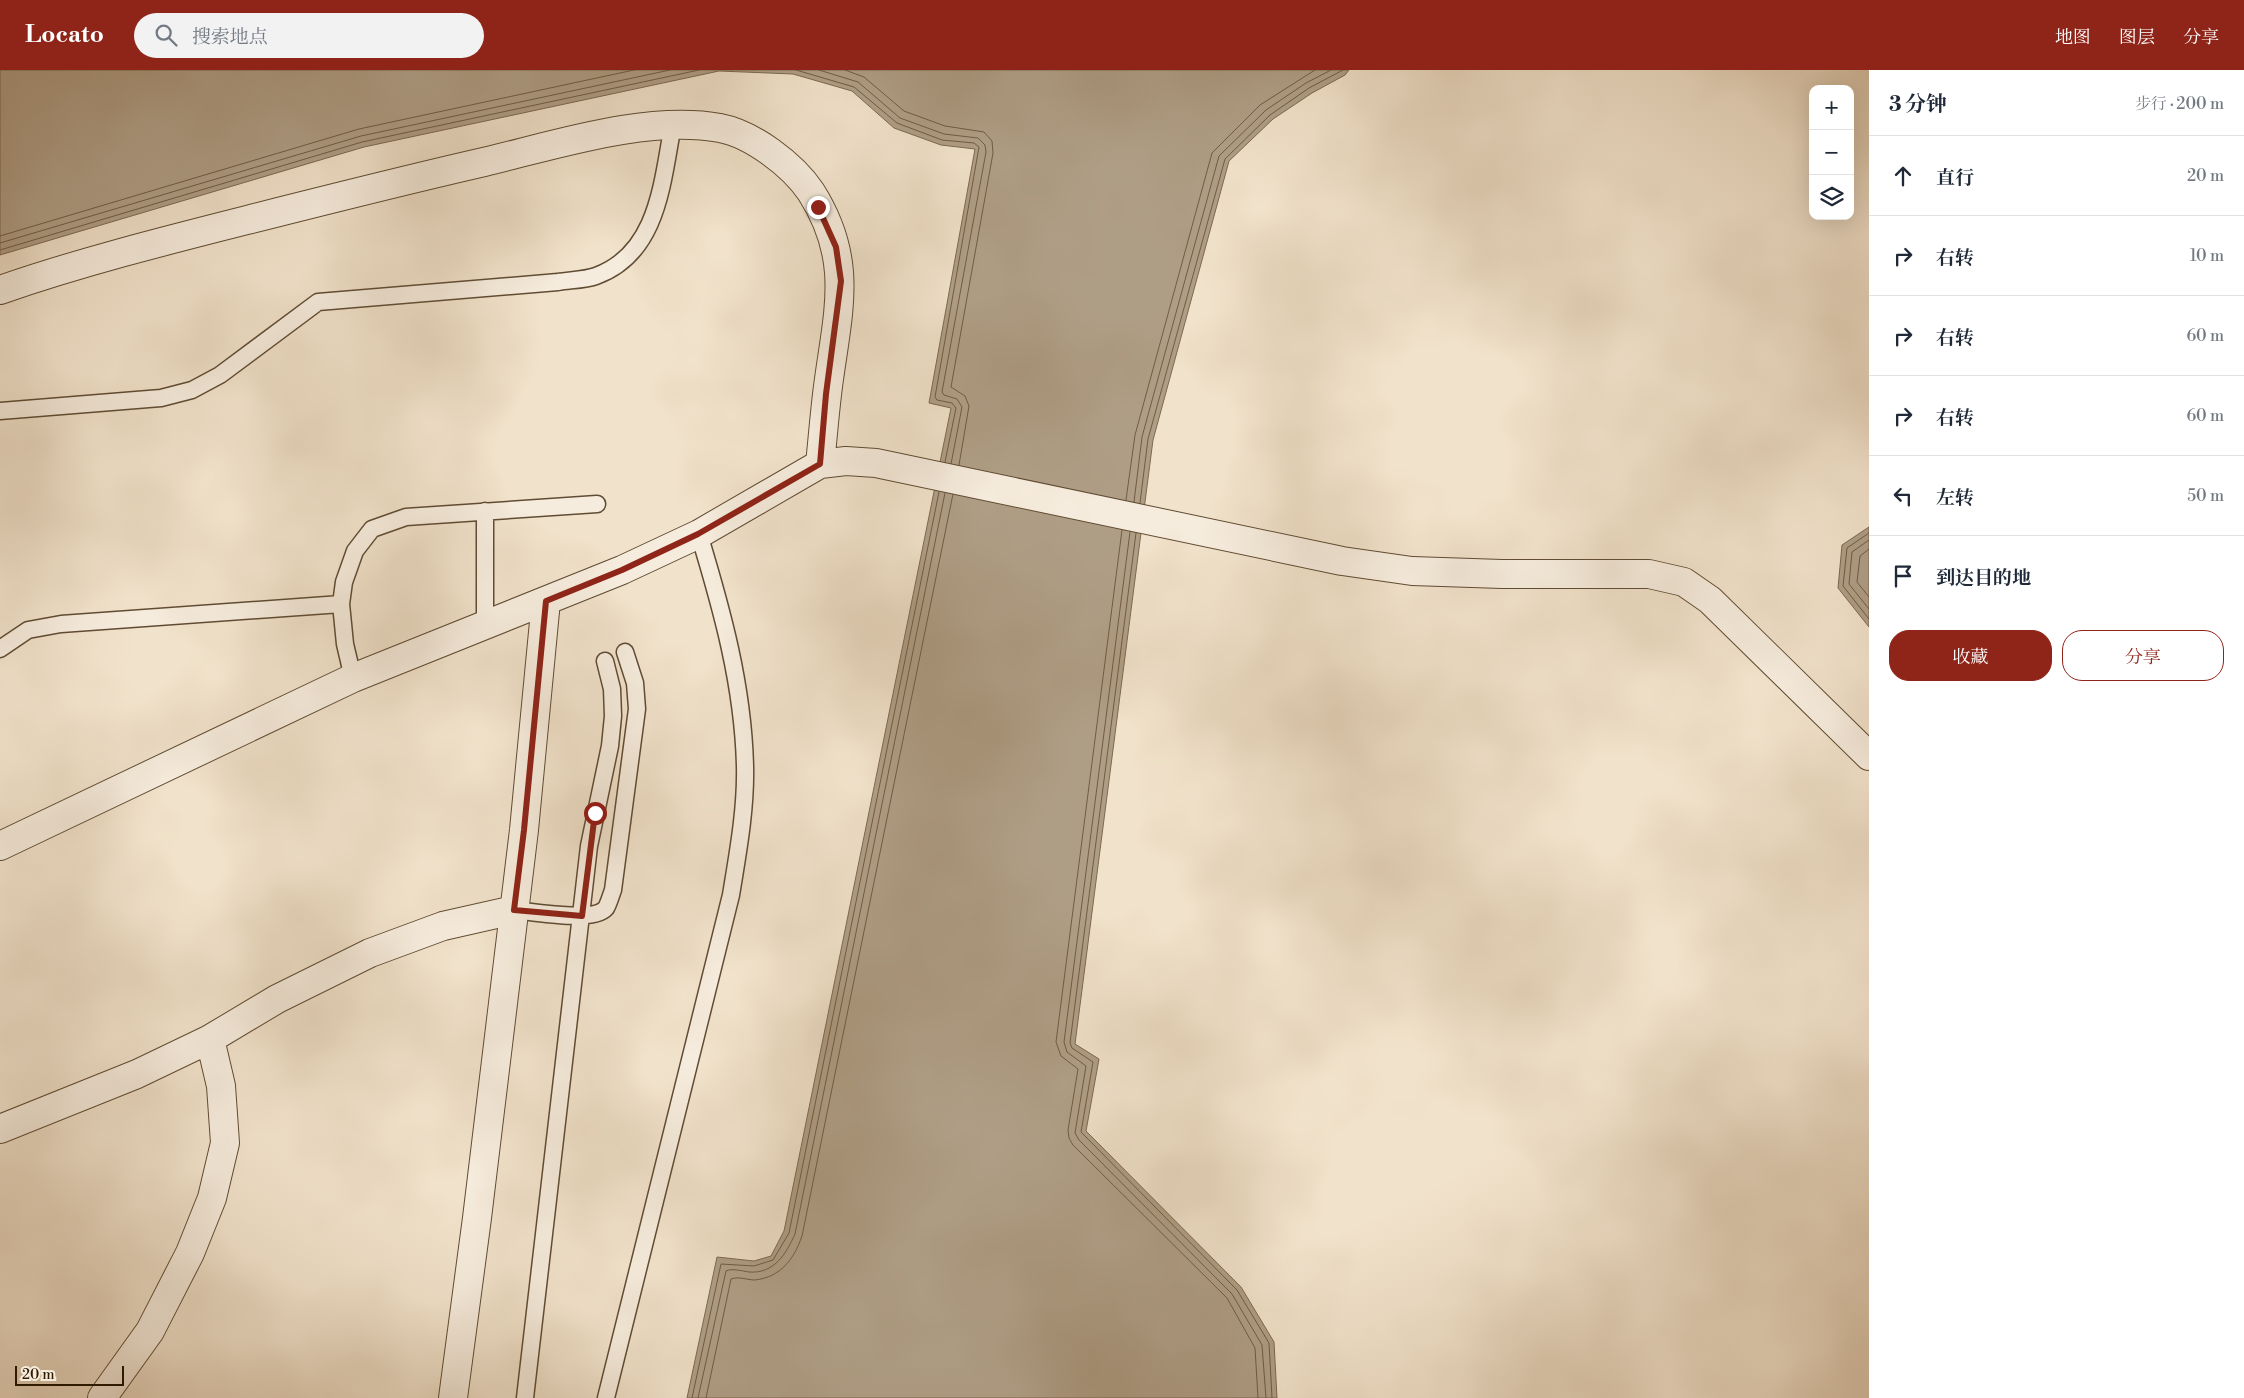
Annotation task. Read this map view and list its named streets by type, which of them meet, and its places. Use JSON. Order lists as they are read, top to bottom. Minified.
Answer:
{"scale_bar":"20 m","page":{"header":"Locato","search":"搜索地点","nav":["地图","图层","分享"],"heading":["3 分钟","步行 · 200 m"],"map_buttons":["+","−"],"list":[["直行","20 m"],["右转","10 m"],["右转","60 m"],["右转","60 m"],["左转","50 m"],"到达目的地"],"buttons":["收藏","分享"],"scale":"20 m"}}
